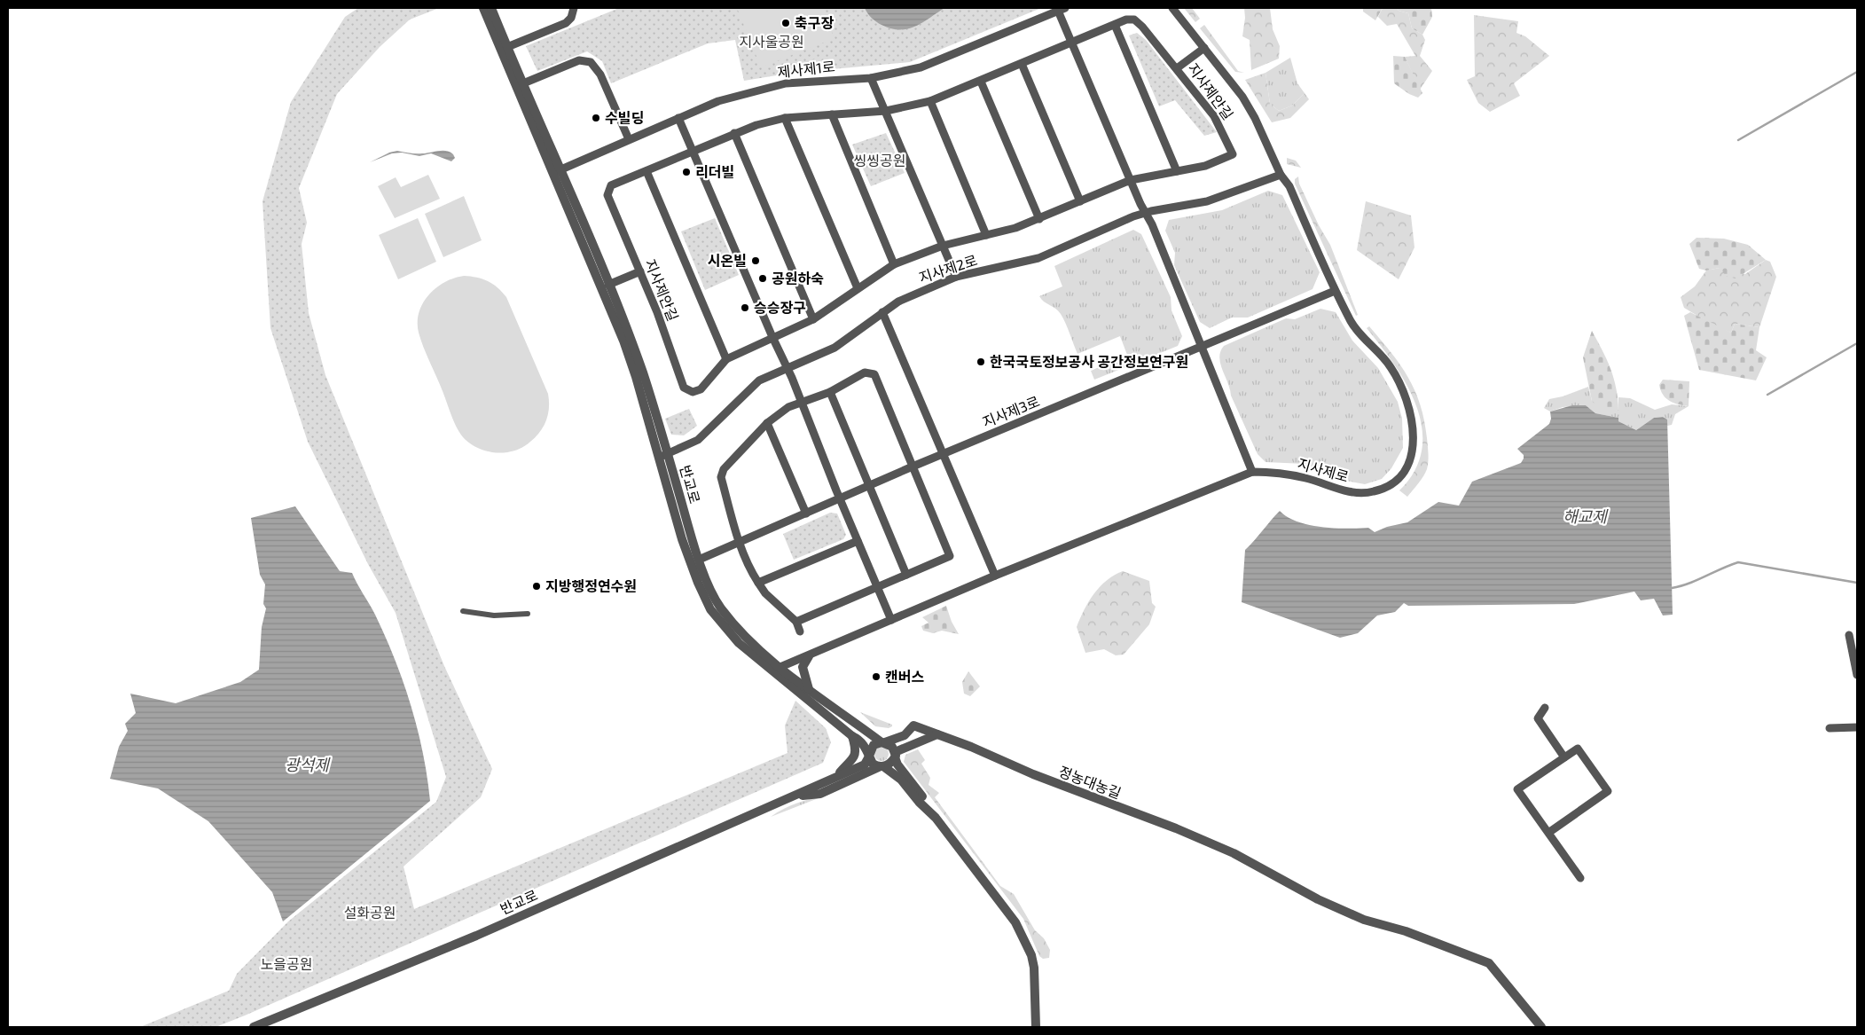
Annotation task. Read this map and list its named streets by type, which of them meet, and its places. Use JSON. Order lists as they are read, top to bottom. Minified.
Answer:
{"streets":{"street":["제사제1로","지사제안길","지사제2로","지사제3로","지사제로","반교로","정농대농길"]},"crossings":[["제사제1로","반교로"],["지사제2로","지사제로"],["지사제2로","반교로"],["지사제3로","지사제로"],["지사제3로","반교로"],["지사제로","반교로"]],"water":["해교제","광석제"],"parks":["지사울공원","씽씽공원","설화공원","노을공원"],"places":["축구장","수빌딩","리더빌","시온빌","공원하숙","승승장구","한국국토정보공사 공간정보연구원","지방행정연수원","캔버스"]}
